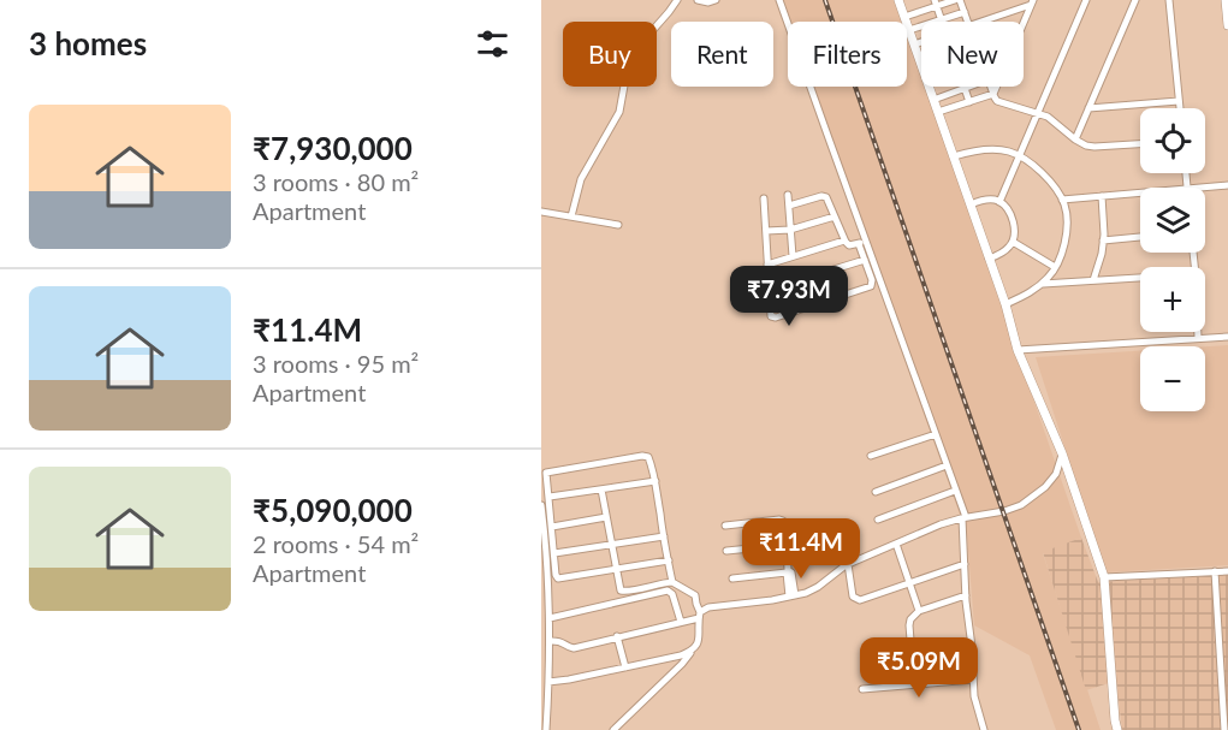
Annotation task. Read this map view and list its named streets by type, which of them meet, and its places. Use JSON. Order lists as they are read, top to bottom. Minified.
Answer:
{"page":{"heading":"3 homes","chip":["Buy","Rent","Filters","New"],"list":[{"name":"₹7,930,000","note":"3 rooms · 80 m² · Apartment"},{"name":"₹11.4M","note":"3 rooms · 95 m² · Apartment"},{"name":"₹5,090,000","note":"2 rooms · 54 m² · Apartment"}],"map_buttons":["+","−"],"price":["₹7.93M","₹11.4M","₹5.09M"]}}
